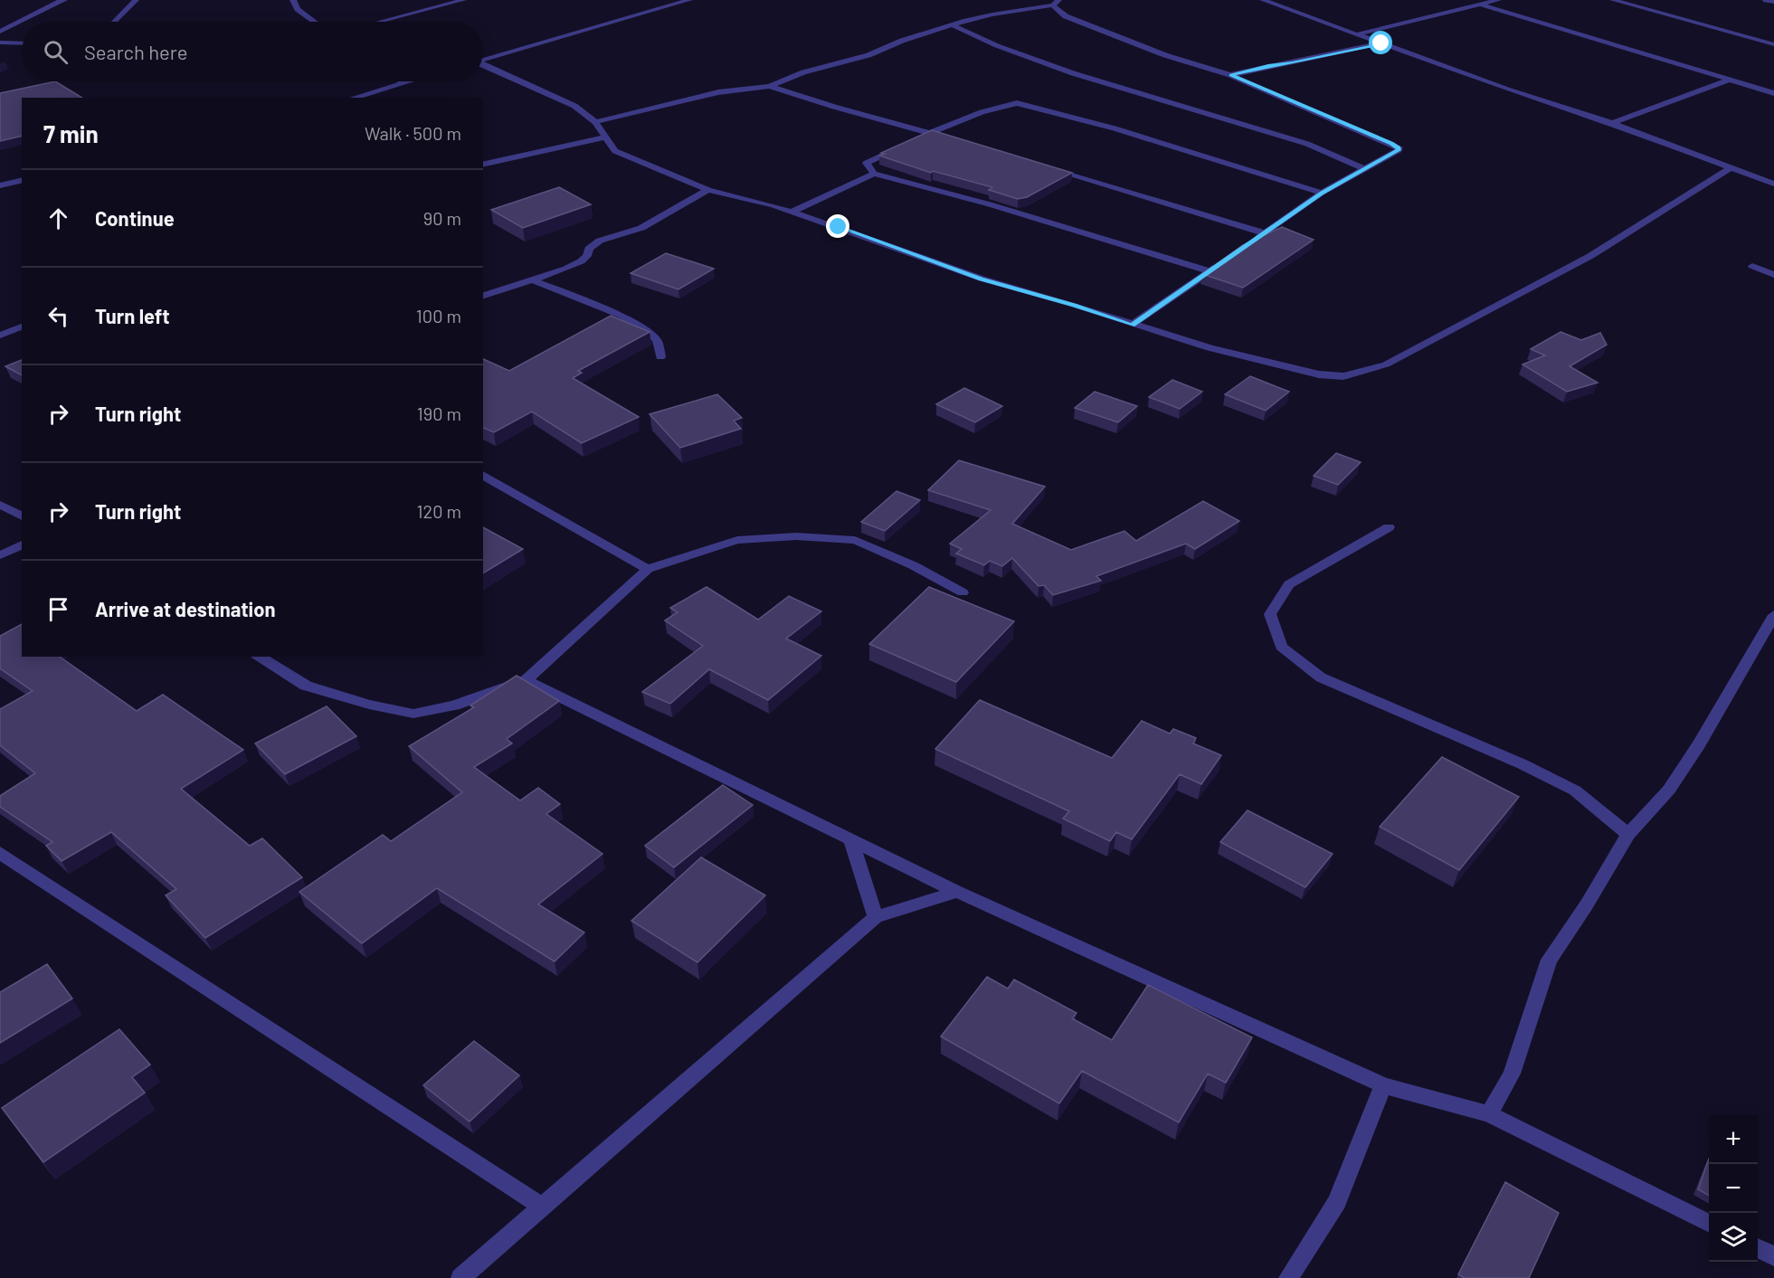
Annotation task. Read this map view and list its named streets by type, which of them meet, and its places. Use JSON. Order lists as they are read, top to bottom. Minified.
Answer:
{"page":{"search":"Search here","heading":["7 min","Walk · 500 m"],"list":[["Continue","90 m"],["Turn left","100 m"],["Turn right","190 m"],["Turn right","120 m"],"Arrive at destination"],"map_buttons":["+","−"]}}
